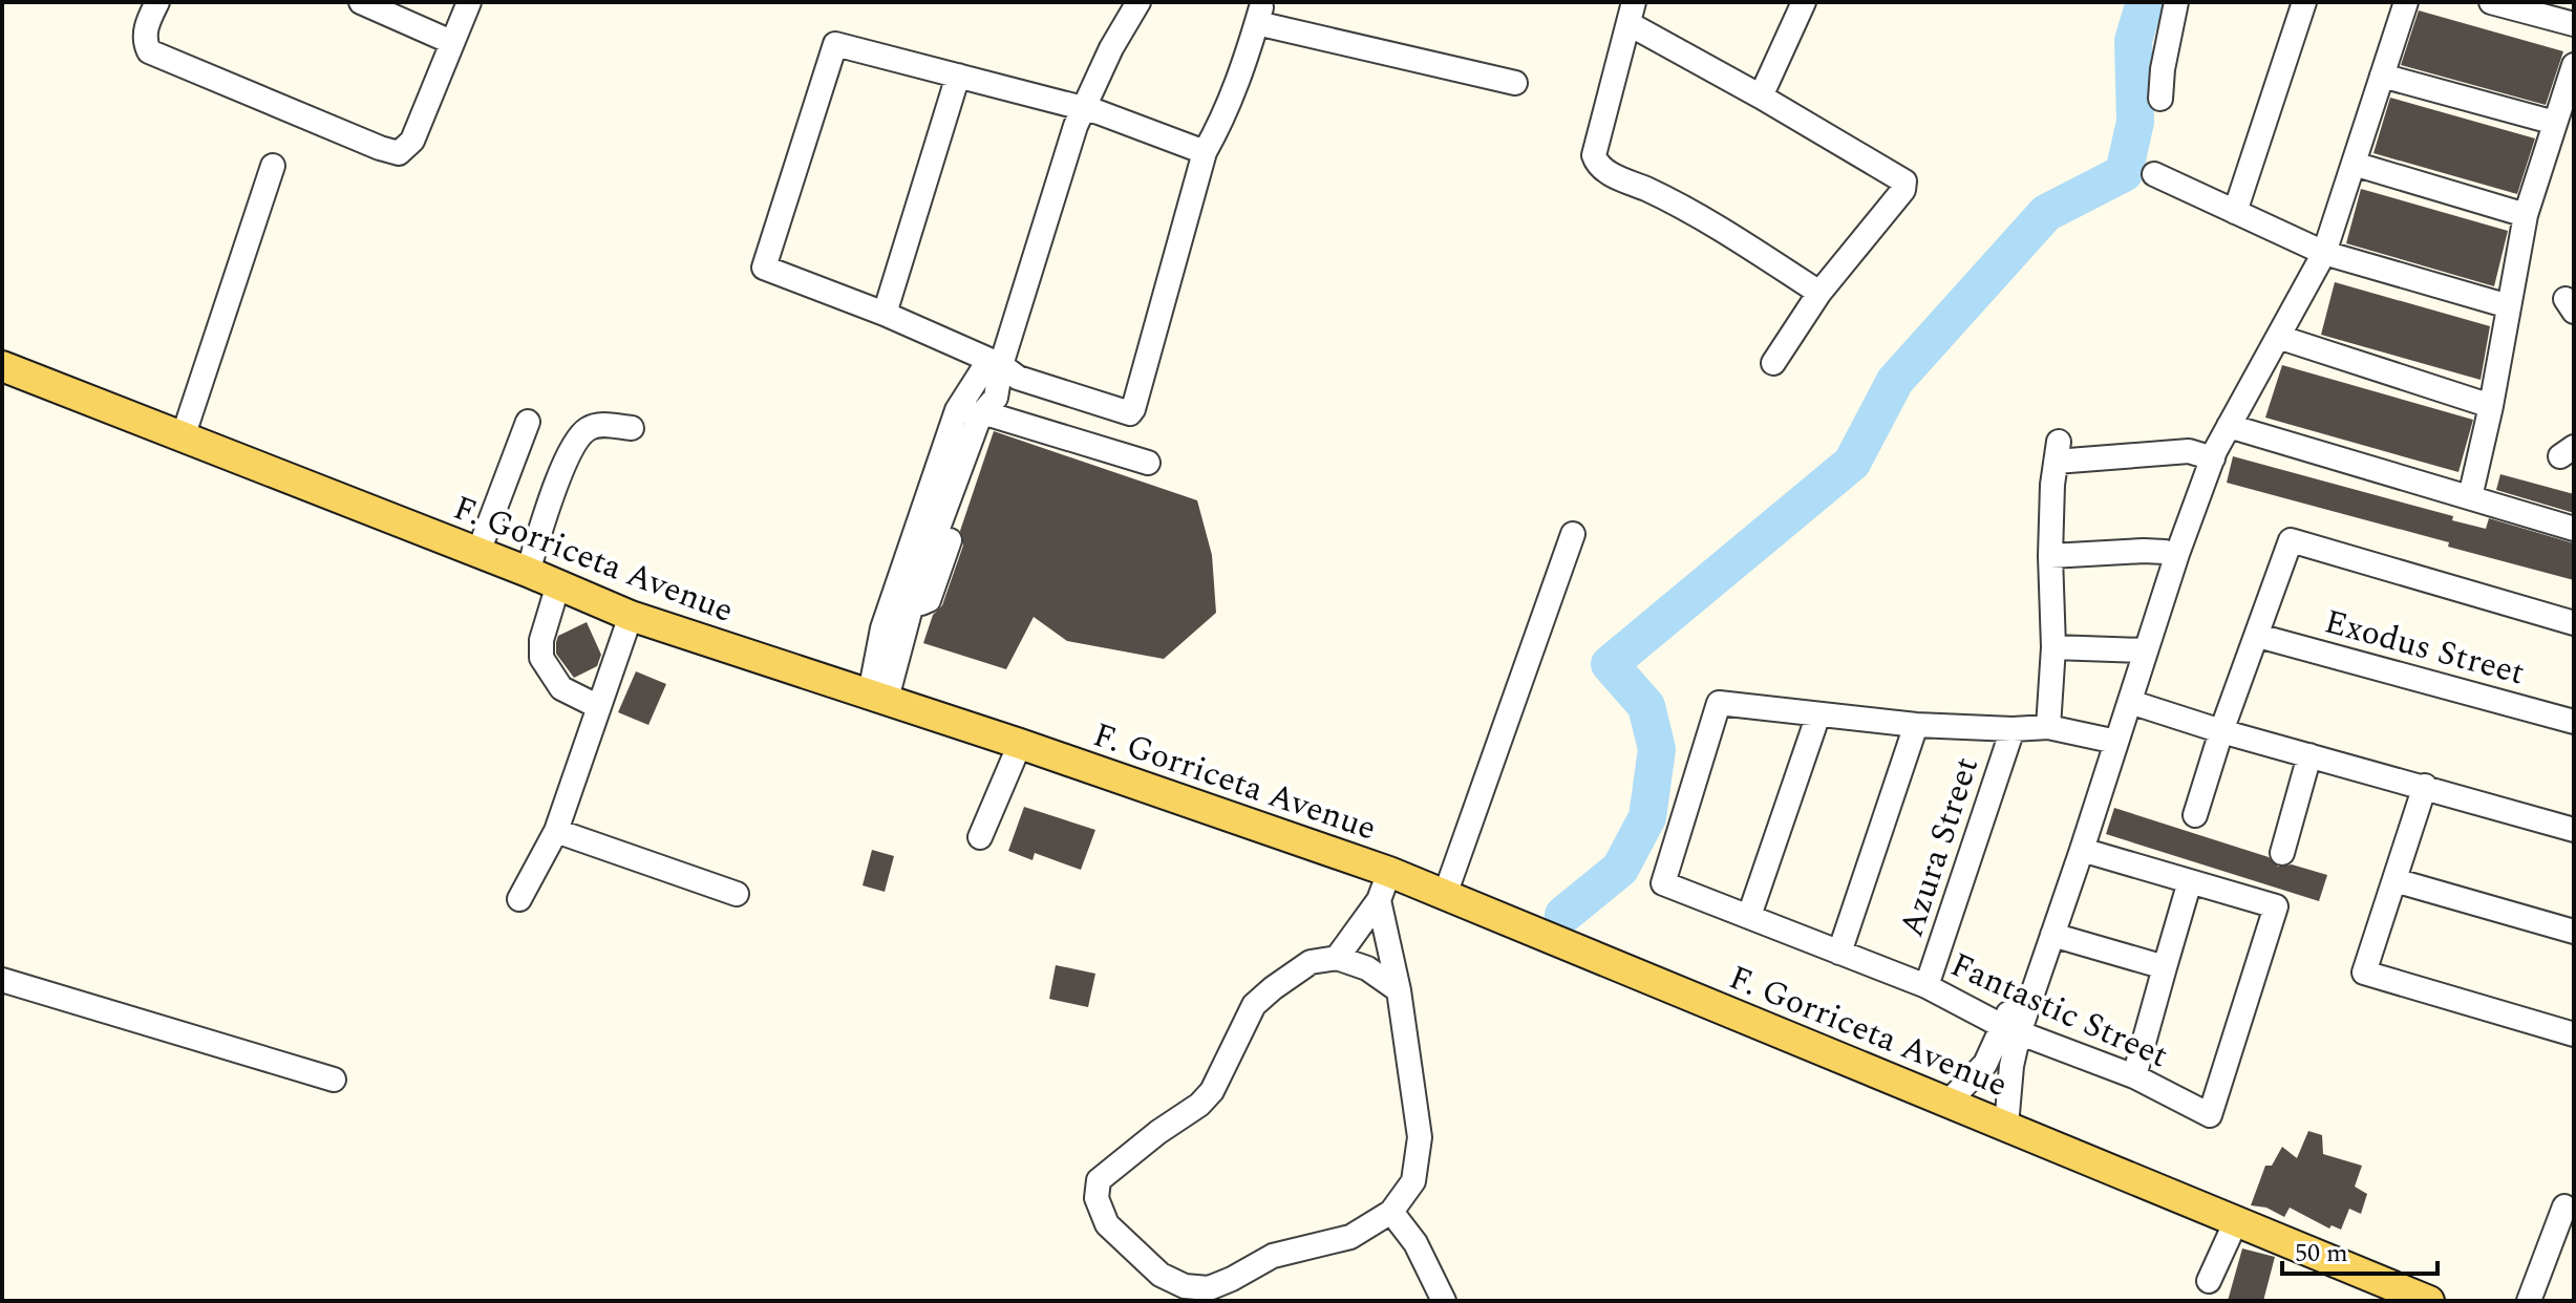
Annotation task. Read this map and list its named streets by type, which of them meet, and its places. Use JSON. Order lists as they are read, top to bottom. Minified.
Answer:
{"streets":{"main road":["F. Gorriceta Avenue"],"street":["Exodus Street","Azura Street","Fantastic Street"]},"crossings":[["Azura Street","Fantastic Street"]],"scale_bar":"50 m"}
